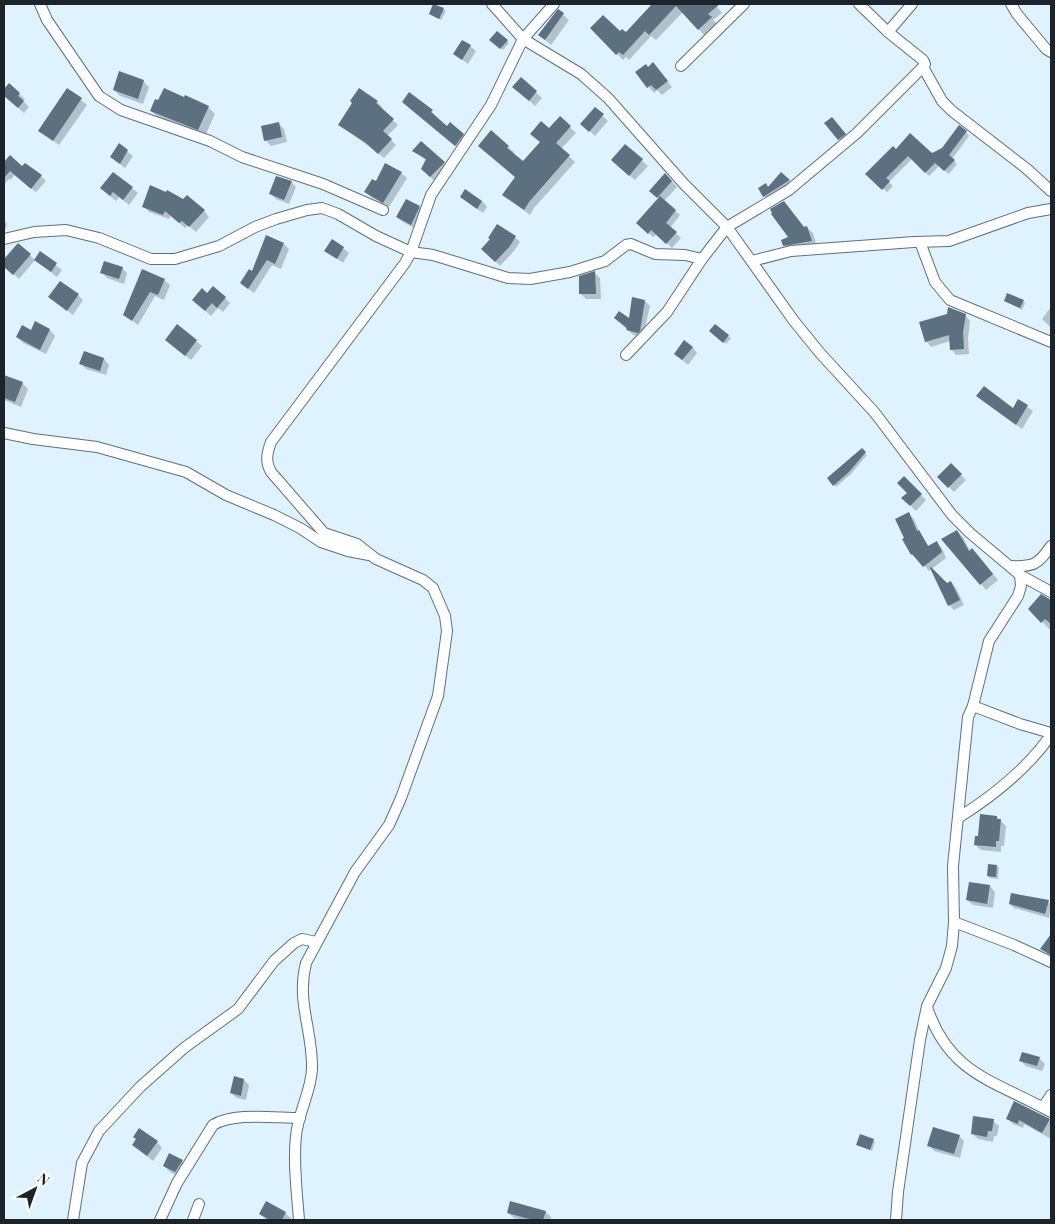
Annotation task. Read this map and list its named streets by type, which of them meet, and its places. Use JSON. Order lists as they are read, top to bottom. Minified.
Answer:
{"north":"top right"}
